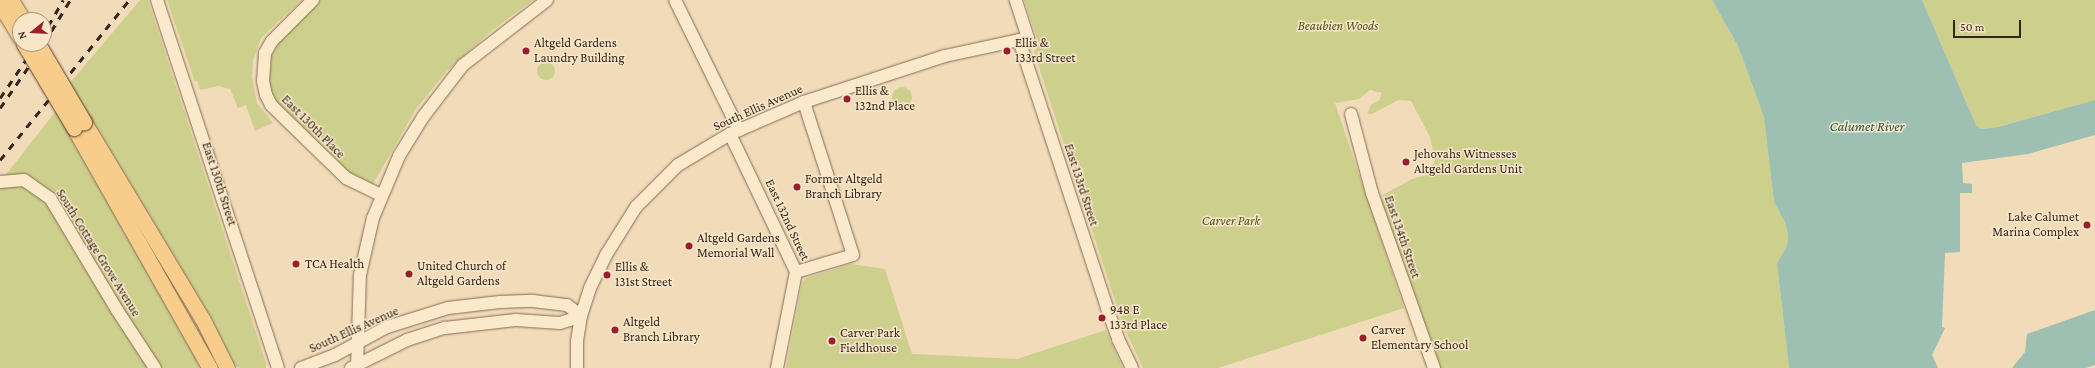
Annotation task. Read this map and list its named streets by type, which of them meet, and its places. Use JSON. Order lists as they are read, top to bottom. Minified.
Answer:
{"streets":{"street":["South Ellis Avenue","East 130th Place","East 130th Street","East 133rd Street","East 132nd Street","East 134th Street","South Cottage Grove Avenue"]},"crossings":[["South Ellis Avenue","East 133rd Street"],["South Ellis Avenue","East 132nd Street"]],"water":["Calumet River"],"parks":["Beaubien Woods","Carver Park"],"places":["Altgeld Gardens Laundry Building","Ellis & 133rd Street","Ellis & 132nd Place","Jehovahs Witnesses Altgeld Gardens Unit","Former Altgeld Branch Library","Lake Calumet Marina Complex","Altgeld Gardens Memorial Wall","TCA Health","United Church of Altgeld Gardens","Ellis & 131st Street","948 E 133rd Place","Altgeld Branch Library","Carver Elementary School","Carver Park Fieldhouse"],"scale_bar":"50 m","north":"left"}
